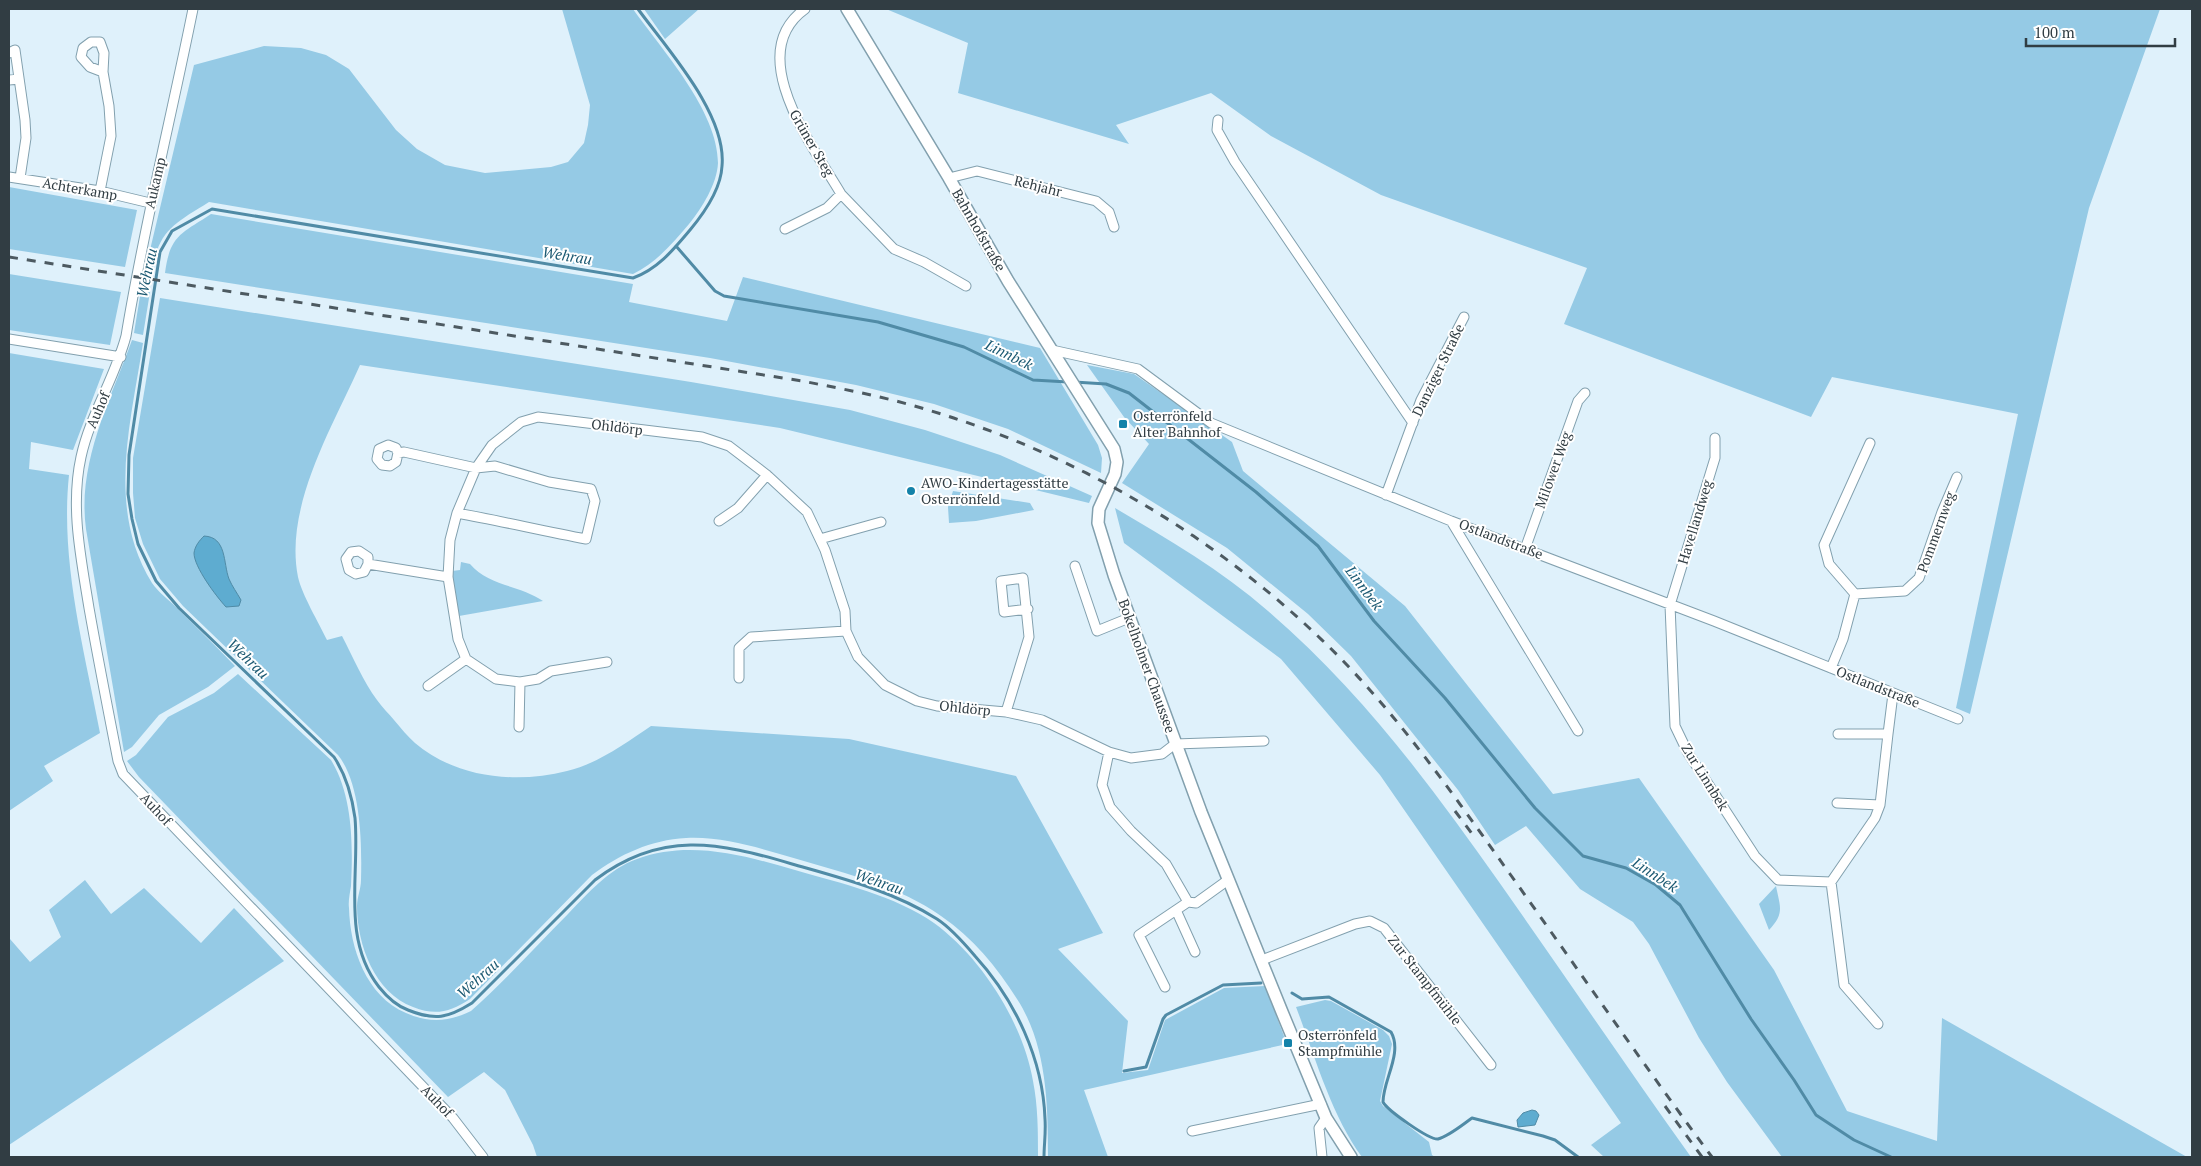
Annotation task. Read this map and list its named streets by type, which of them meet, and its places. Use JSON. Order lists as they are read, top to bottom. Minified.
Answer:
{"streets":{"main road":["Bahnhofstraße","Bokelholmer Chaussee"],"street":["Grüner Steg","Aukamp","Rehjahr","Achterkamp","Danziger Straße","Auhof","Ohldörp","Milower Weg","Havellandweg","Pommernweg","Ostlandstraße","Zur Linnbek","Zur Stampfmühle"]},"crossings":[["Aukamp","Achterkamp"],["Aukamp","Auhof"],["Rehjahr","Bahnhofstraße"],["Bahnhofstraße","Ostlandstraße"],["Bahnhofstraße","Bokelholmer Chaussee"],["Danziger Straße","Ostlandstraße"],["Ohldörp","Bokelholmer Chaussee"],["Milower Weg","Ostlandstraße"],["Havellandweg","Ostlandstraße"],["Havellandweg","Zur Linnbek"],["Ostlandstraße","Zur Linnbek"],["Bokelholmer Chaussee","Zur Stampfmühle"]],"water":["Wehrau","Linnbek"],"places":{"transit":["Osterrönfeld Alter Bahnhof","Osterrönfeld Stampfmühle"],"other":["AWO-Kindertagesstätte Osterrönfeld"]},"scale_bar":"100 m"}
